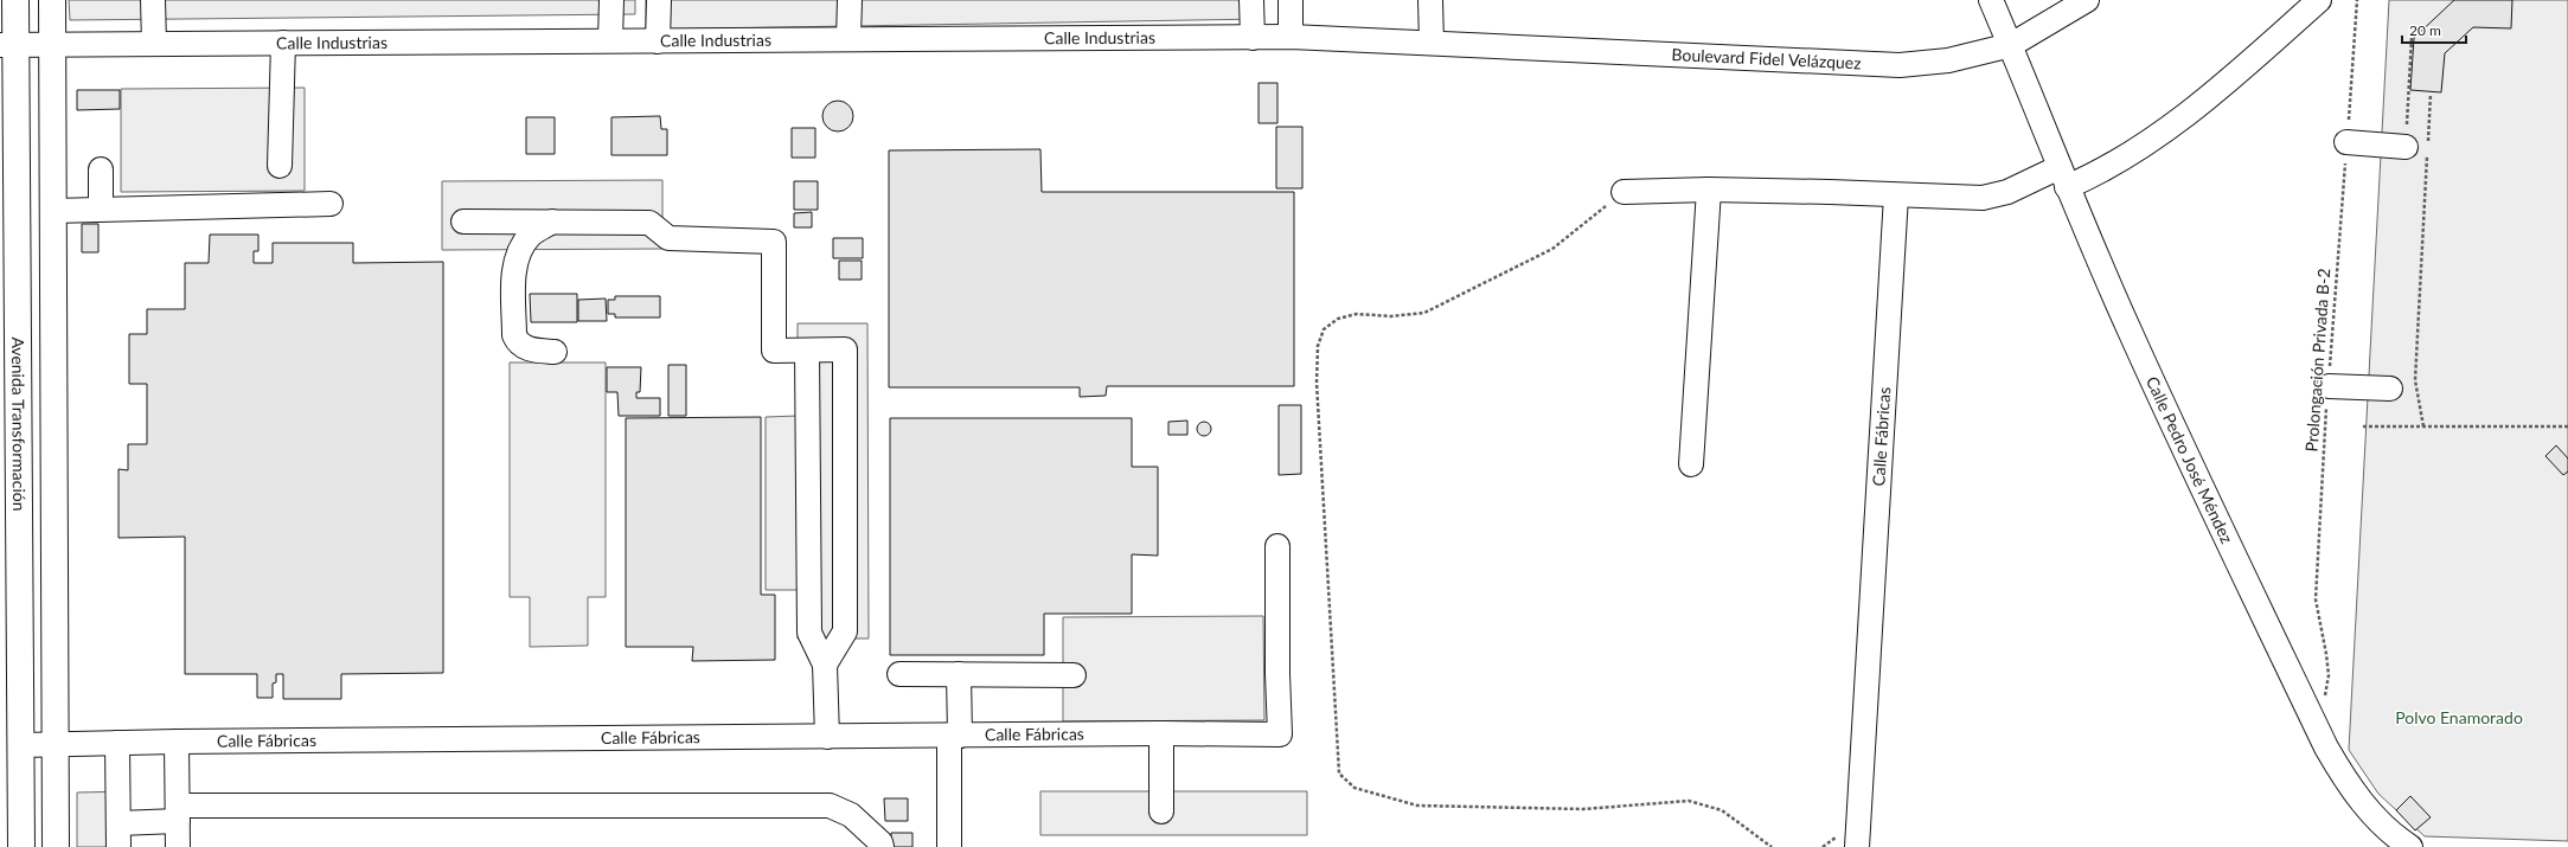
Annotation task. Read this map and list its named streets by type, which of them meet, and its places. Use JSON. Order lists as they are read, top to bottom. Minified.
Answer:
{"streets":{"main road":["Avenida Transformación"],"street":["Calle Industrias","Boulevard Fidel Velázquez","Calle Fábricas","Calle Pedro José Méndez"],"path":["Prolongación Privada B-2"]},"crossings":[["Calle Industrias","Boulevard Fidel Velázquez"],["Calle Industrias","Avenida Transformación"],["Boulevard Fidel Velázquez","Calle Pedro José Méndez"],["Prolongación Privada B-2","Calle Pedro José Méndez"],["Avenida Transformación","Calle Fábricas"]],"parks":["Polvo Enamorado"],"scale_bar":"20 m"}
